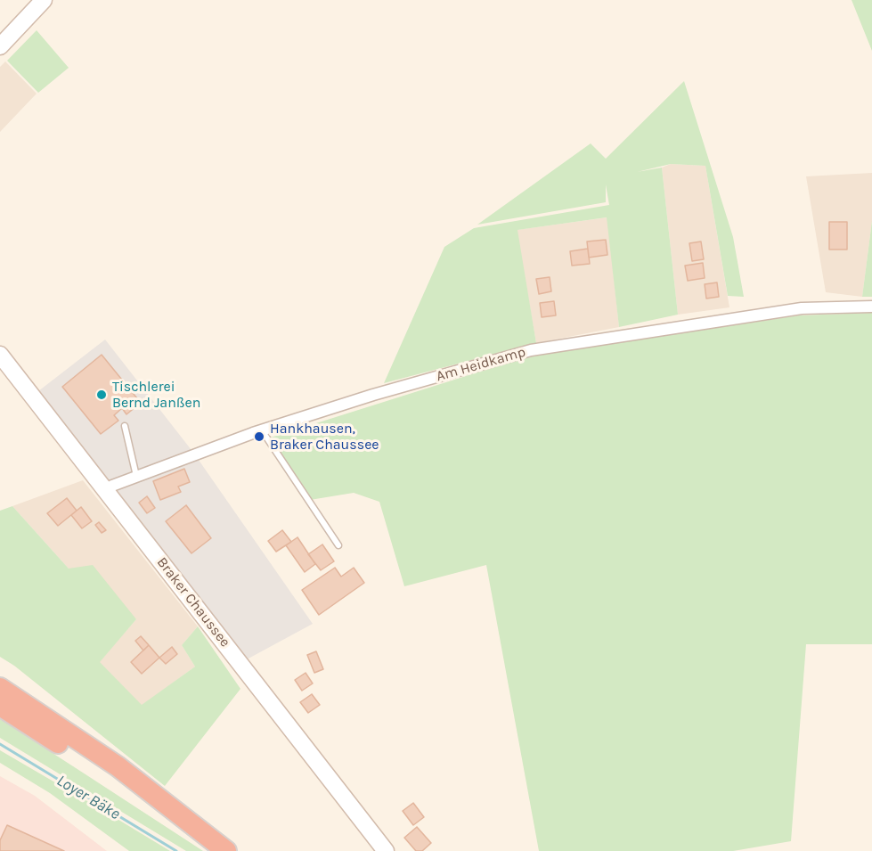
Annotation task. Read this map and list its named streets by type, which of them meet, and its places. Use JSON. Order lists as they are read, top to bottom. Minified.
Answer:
{"streets":{"street":["Am Heidkamp","Braker Chaussee"]},"crossings":[["Am Heidkamp","Braker Chaussee"]],"water":["Loyer Bäke"],"places":["Tischlerei Bernd Janßen","Hankhausen, Braker Chaussee"]}
